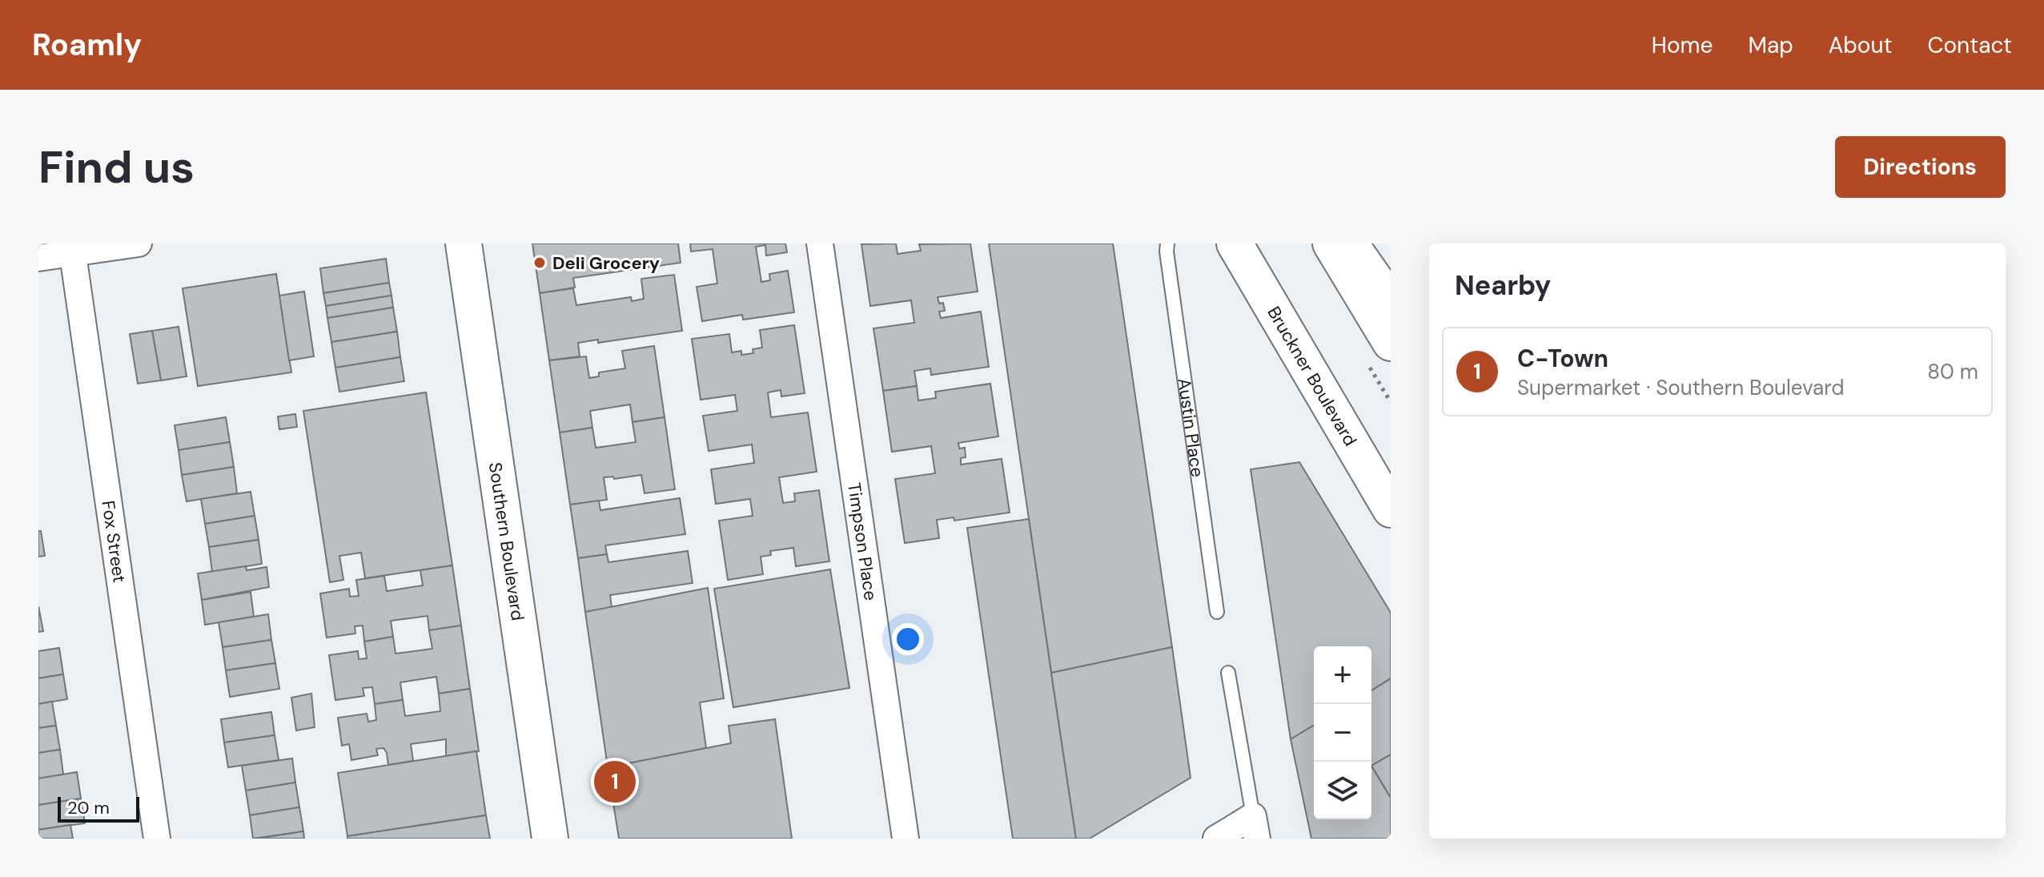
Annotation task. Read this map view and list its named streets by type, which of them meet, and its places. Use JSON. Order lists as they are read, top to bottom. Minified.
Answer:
{"streets":{"main road":["Bruckner Boulevard","Southern Boulevard"],"street":["Fox Street","Timpson Place"],"lane":["Austin Place"]},"places":["Deli Grocery"],"scale_bar":"20 m","page":{"header":"Roamly","nav":["Home","Map","About","Contact"],"buttons":"Directions","title":"Find us","heading":"Nearby","list":[{"mark":"1","name":"C-Town","note":"Supermarket · Southern Boulevard","value":"80 m"}],"map_buttons":["+","−"],"pins":"1","scale":"20 m"}}
